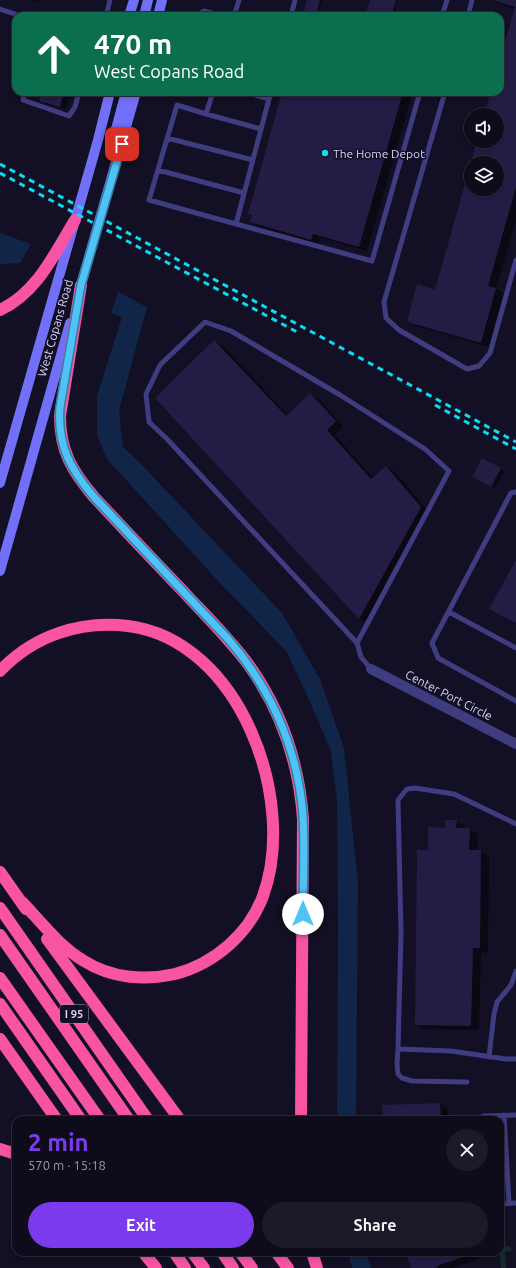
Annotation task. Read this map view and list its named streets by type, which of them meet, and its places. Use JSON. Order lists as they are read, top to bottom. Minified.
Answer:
{"streets":{"highway":["I 95"],"main road":["West Copans Road"],"street":["Center Port Circle"]},"places":["The Home Depot"],"page":{"turn":["470 m","West Copans Road"],"heading":["2 min","570 m · 15:18"],"buttons":["Exit","Share"]}}
